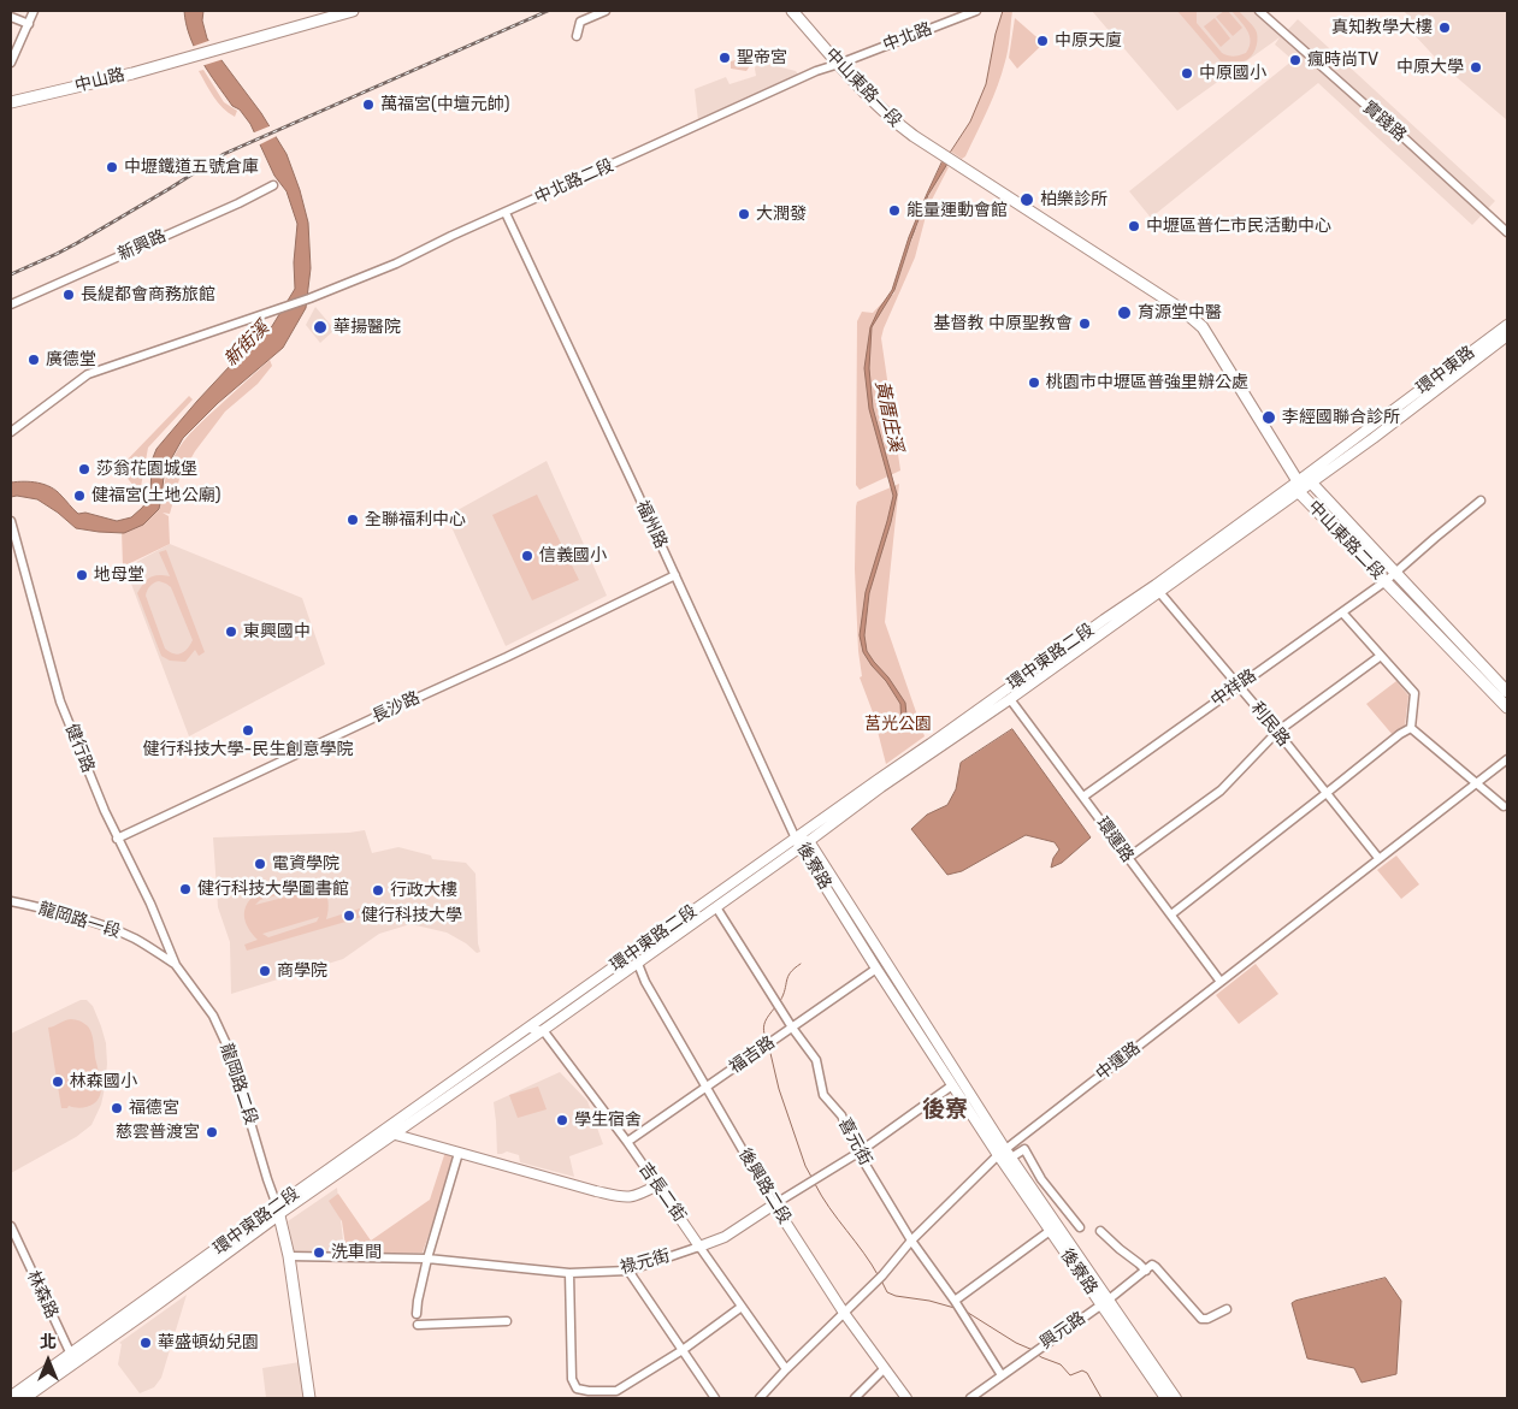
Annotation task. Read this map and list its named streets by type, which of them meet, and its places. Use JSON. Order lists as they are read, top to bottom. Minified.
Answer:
{"streets":{"main road":["中山路","中山東路一段","中山東路二段","環中東路二段"],"street":["中北路","實踐路","中北路二段","新興路","環中東路","福州路","中祥路","長沙路","利民路","健行路","環運路","後寮路","龍岡路一段","福吉路","中運路","龍岡路二段","喜元街","後興路二段","吉長二街","祿元街","林森路","興元路"]},"crossings":[["中北路","中山東路一段"],["中北路","中北路二段"],["中山東路一段","中北路二段"],["中山東路一段","環中東路"],["中山東路一段","中山東路二段"],["中山東路一段","環中東路二段"],["中北路二段","福州路"],["環中東路","中山東路二段"],["環中東路","環中東路二段"],["福州路","環中東路二段"],["福州路","長沙路"],["福州路","後寮路"],["中山東路二段","環中東路二段"],["中山東路二段","中祥路"],["環中東路二段","利民路"],["環中東路二段","環運路"],["環中東路二段","後寮路"],["環中東路二段","龍岡路二段"],["環中東路二段","喜元街"],["環中東路二段","後興路二段"],["環中東路二段","吉長二街"],["環中東路二段","林森路"],["中祥路","利民路"],["中祥路","環運路"],["長沙路","健行路"],["利民路","中運路"],["健行路","龍岡路一段"],["健行路","龍岡路二段"],["環運路","中運路"],["後寮路","福吉路"],["後寮路","中運路"],["後寮路","祿元街"],["後寮路","興元路"],["龍岡路一段","龍岡路二段"],["福吉路","喜元街"],["福吉路","後興路二段"],["福吉路","吉長二街"],["中運路","喜元街"],["中運路","後興路二段"],["中運路","吉長二街"],["喜元街","祿元街"],["喜元街","興元路"],["後興路二段","祿元街"],["吉長二街","祿元街"]],"districts":["後寮"],"water":["新街溪","黃厝庄溪"],"parks":["莒光公園"],"places":["真知教學大樓","中原天廈","聖帝宮","瘋時尚TV","中原大學","中原國小","萬福宮(中壇元帥)","中壢鐵道五號倉庫","柏樂診所","能量運動會館","大潤發","中壢區普仁市民活動中心","長緹都會商務旅館","育源堂中醫","基督教 中原聖教會","華揚醫院","廣德堂","桃園市中壢區普強里辦公處","李經國聯合診所","莎翁花園城堡","健福宮(土地公廟)","全聯福利中心","信義國小","地母堂","東興國中","健行科技大學-民生創意學院","電資學院","健行科技大學圖書館","行政大樓","健行科技大學","商學院","林森國小","福德宮","學生宿舍","慈雲普渡宮","洗車間","華盛頓幼兒園"],"north":"top"}
